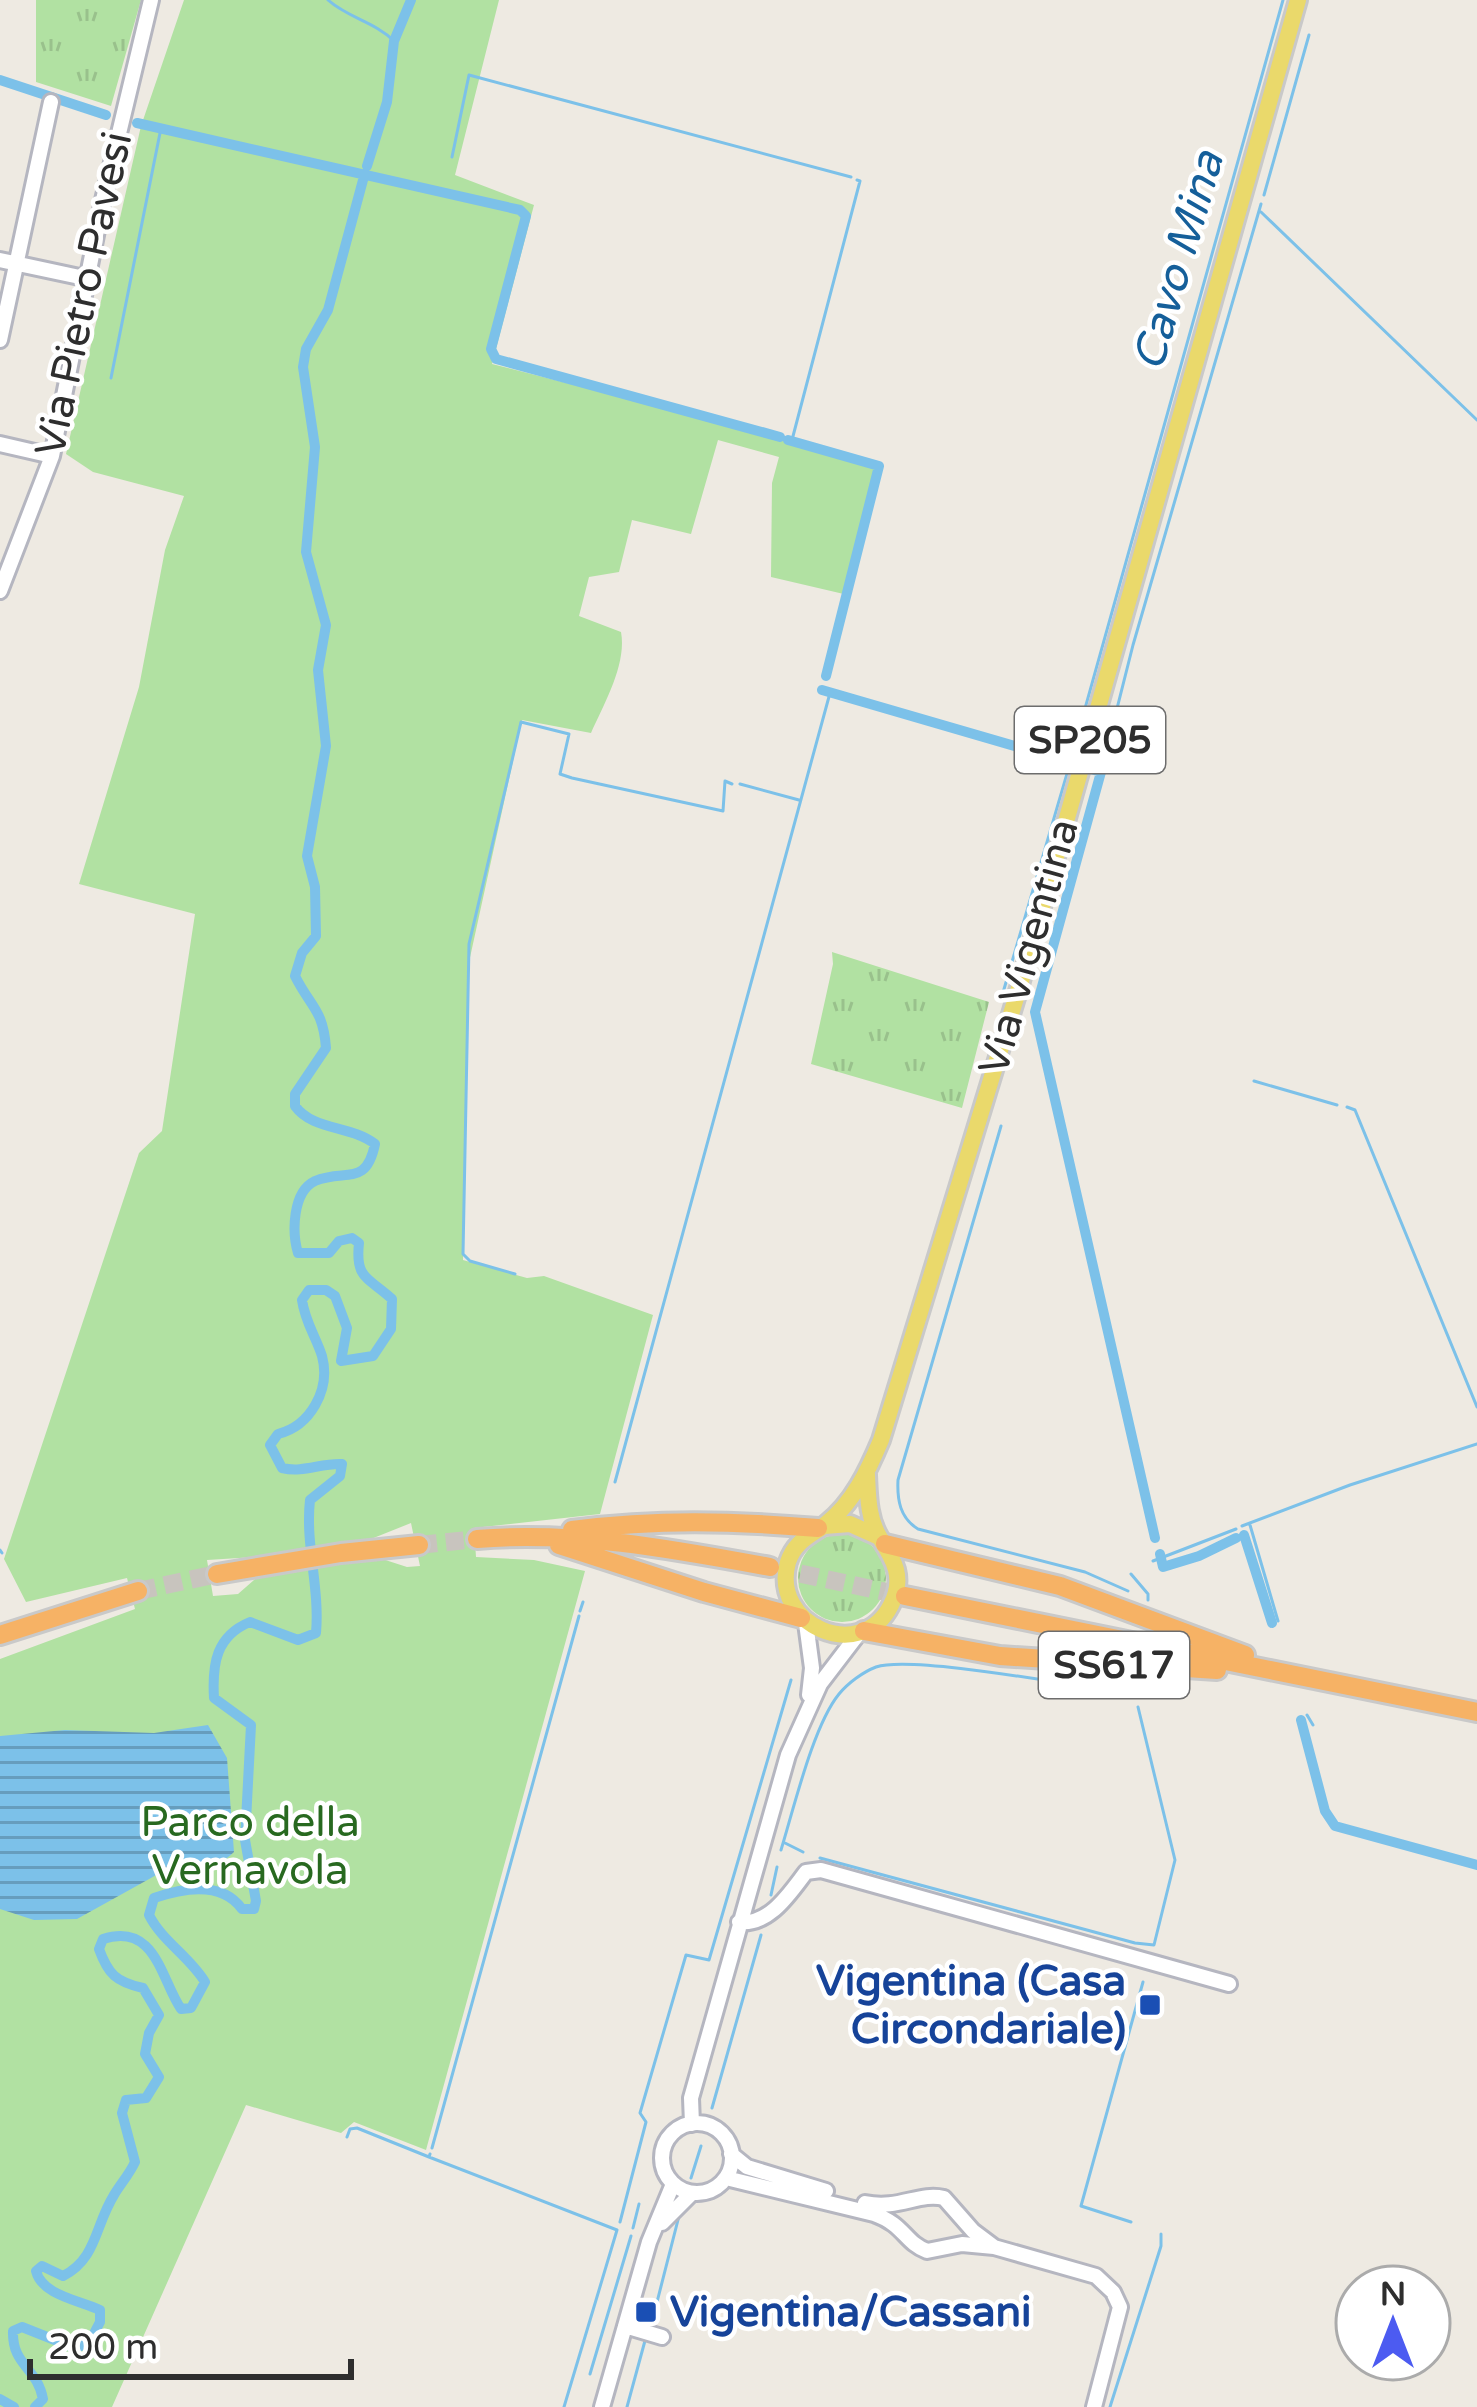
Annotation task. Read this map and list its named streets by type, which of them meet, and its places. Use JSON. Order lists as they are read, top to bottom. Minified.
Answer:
{"streets":{"highway":["SS617"],"main road":["SP205","Via Vigentina"],"street":["Via Pietro Pavesi"]},"crossings":[["Via Vigentina","SS617"]],"water":["Cavo Mina"],"parks":["Parco della Vernavola"],"places":{"transit":["Vigentina (Casa Circondariale)","Vigentina/Cassani"]},"scale_bar":"200 m","north":"top"}
